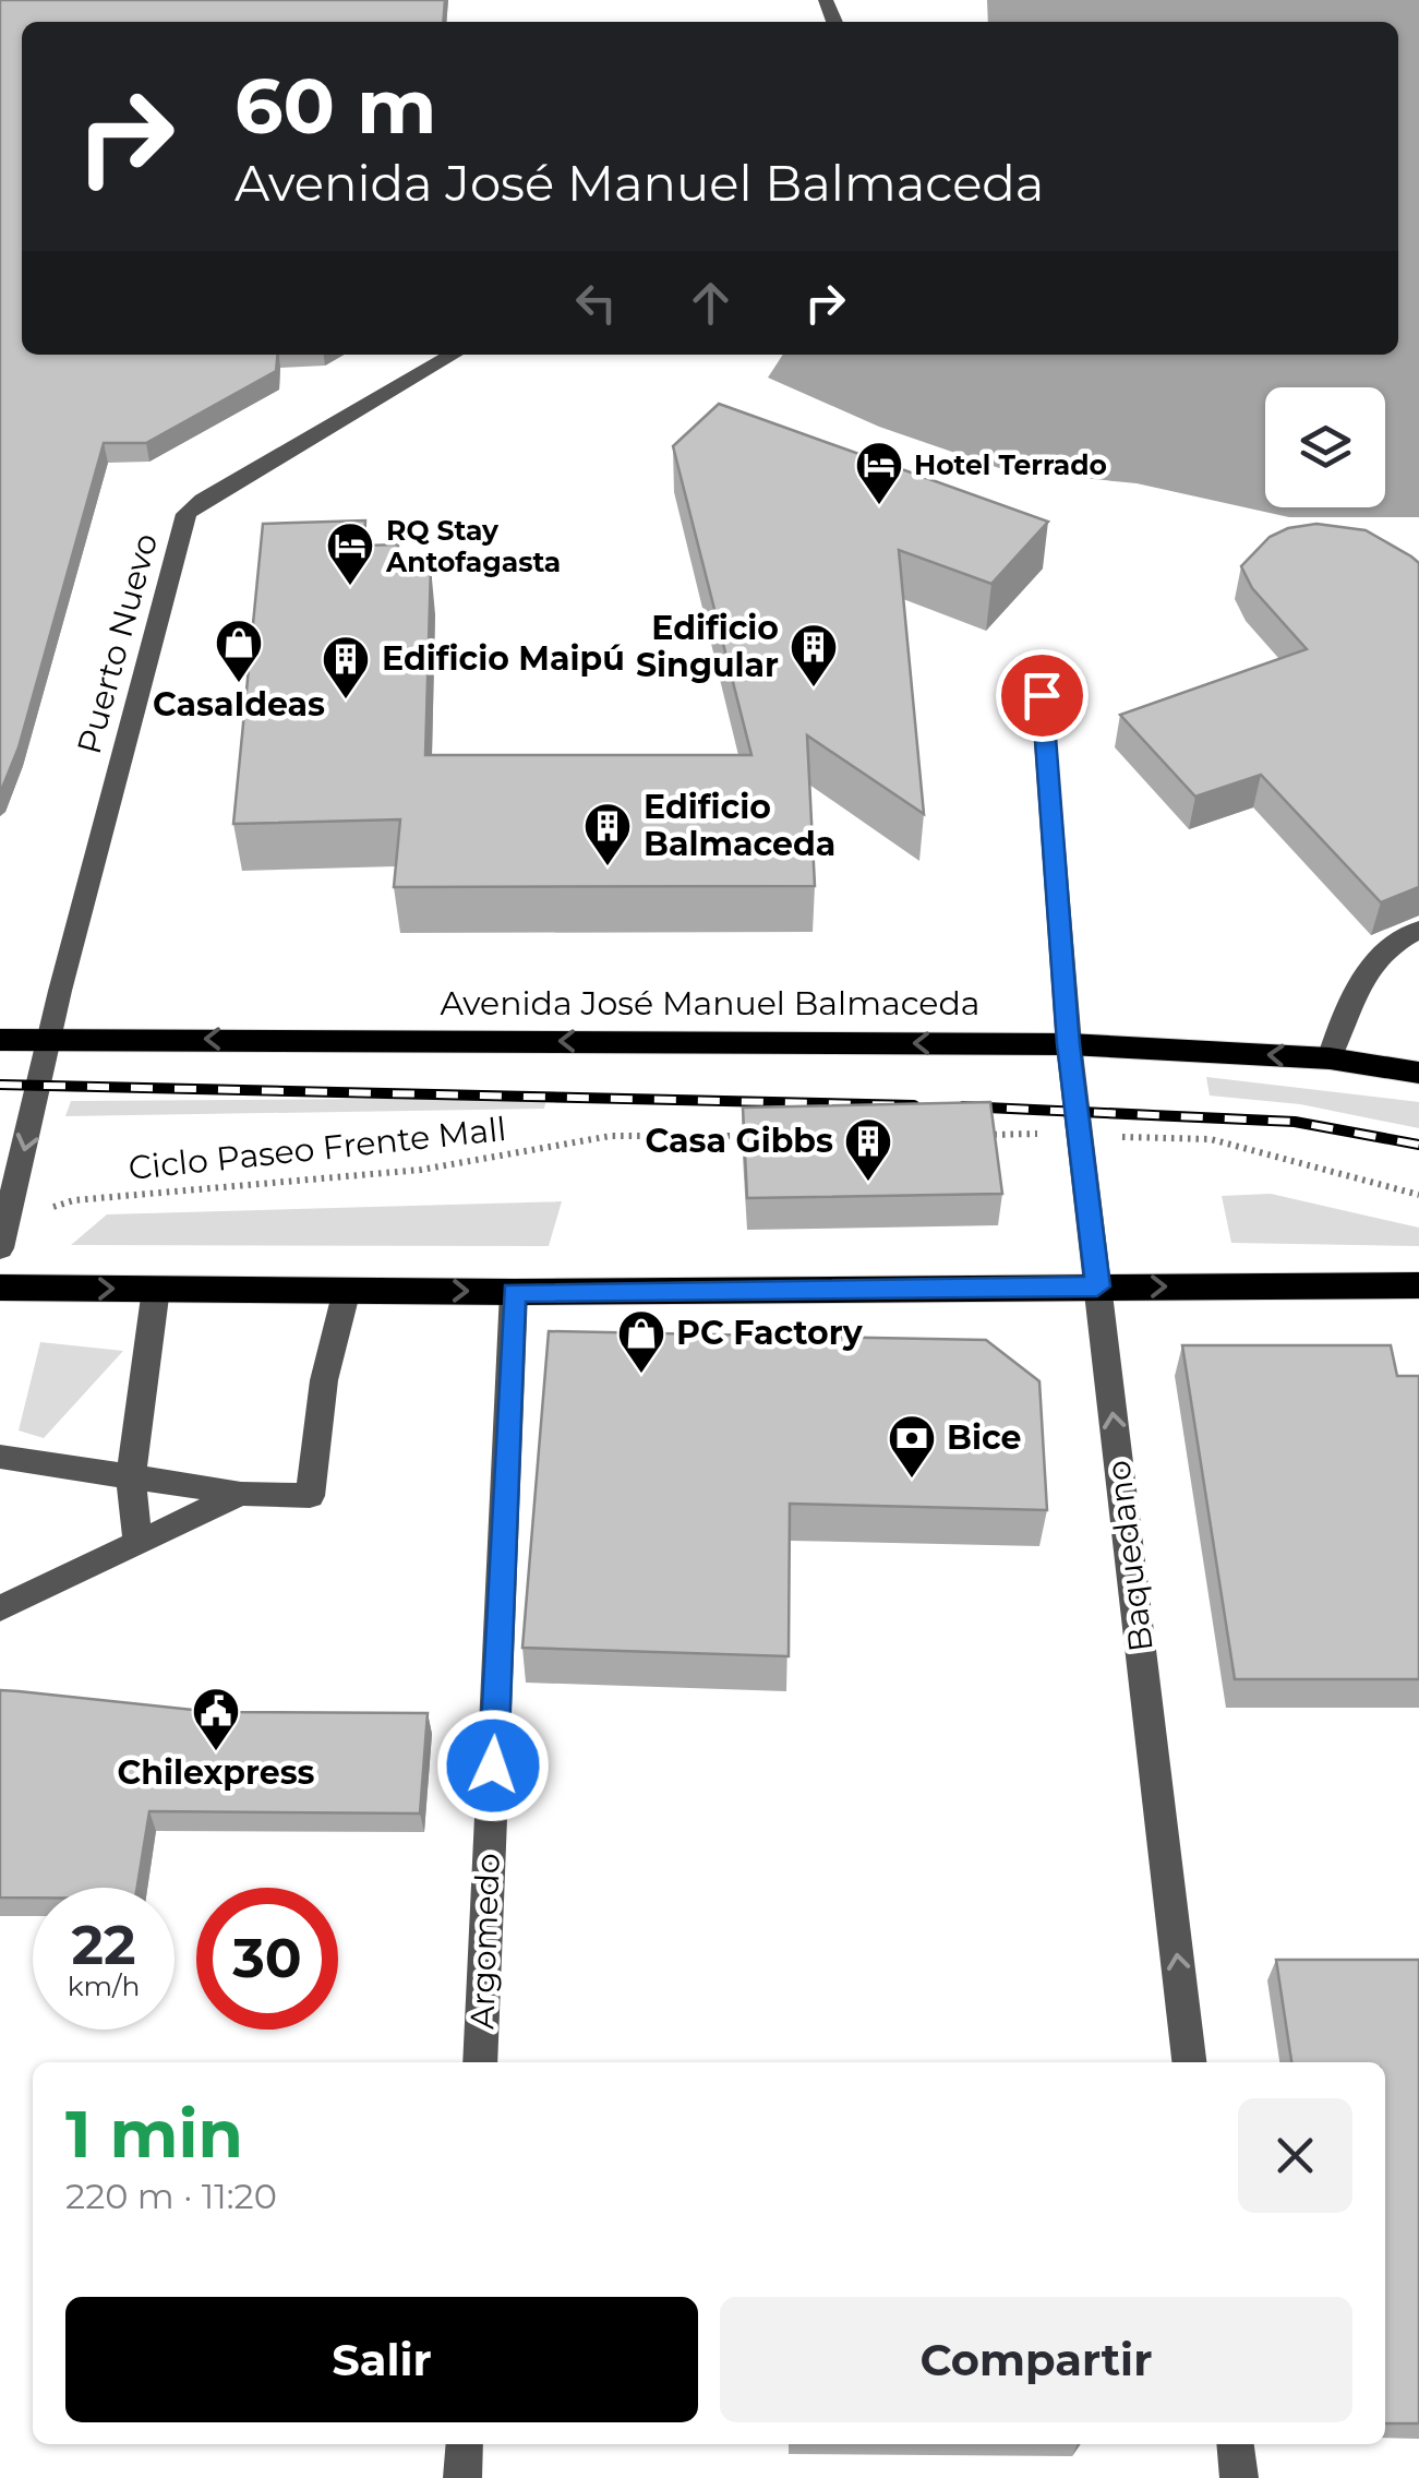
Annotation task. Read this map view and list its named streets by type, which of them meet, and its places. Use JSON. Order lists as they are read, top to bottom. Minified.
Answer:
{"streets":{"highway":["Avenida José Manuel Balmaceda"],"street":["Puerto Nuevo","Baquedano","Argomedo"],"path":["Ciclo Paseo Frente Mall"]},"crossings":[["Puerto Nuevo","Avenida José Manuel Balmaceda"],["Puerto Nuevo","Ciclo Paseo Frente Mall"],["Avenida José Manuel Balmaceda","Baquedano"]],"one_way":["Baquedano"],"places":{"hotel":["Hotel Terrado","RQ Stay Antofagasta"],"shop":["CasaIdeas","PC Factory"],"building":["Edificio Singular","Edificio Maipú","Edificio Balmaceda","Casa Gibbs"],"bank":["Bice"],"public building":["Chilexpress"]},"page":{"turn":["60 m","Avenida José Manuel Balmaceda"],"speed":"22 km/h","limit":"30","heading":["1 min","220 m · 11:20"],"buttons":["Salir","Compartir"]}}
